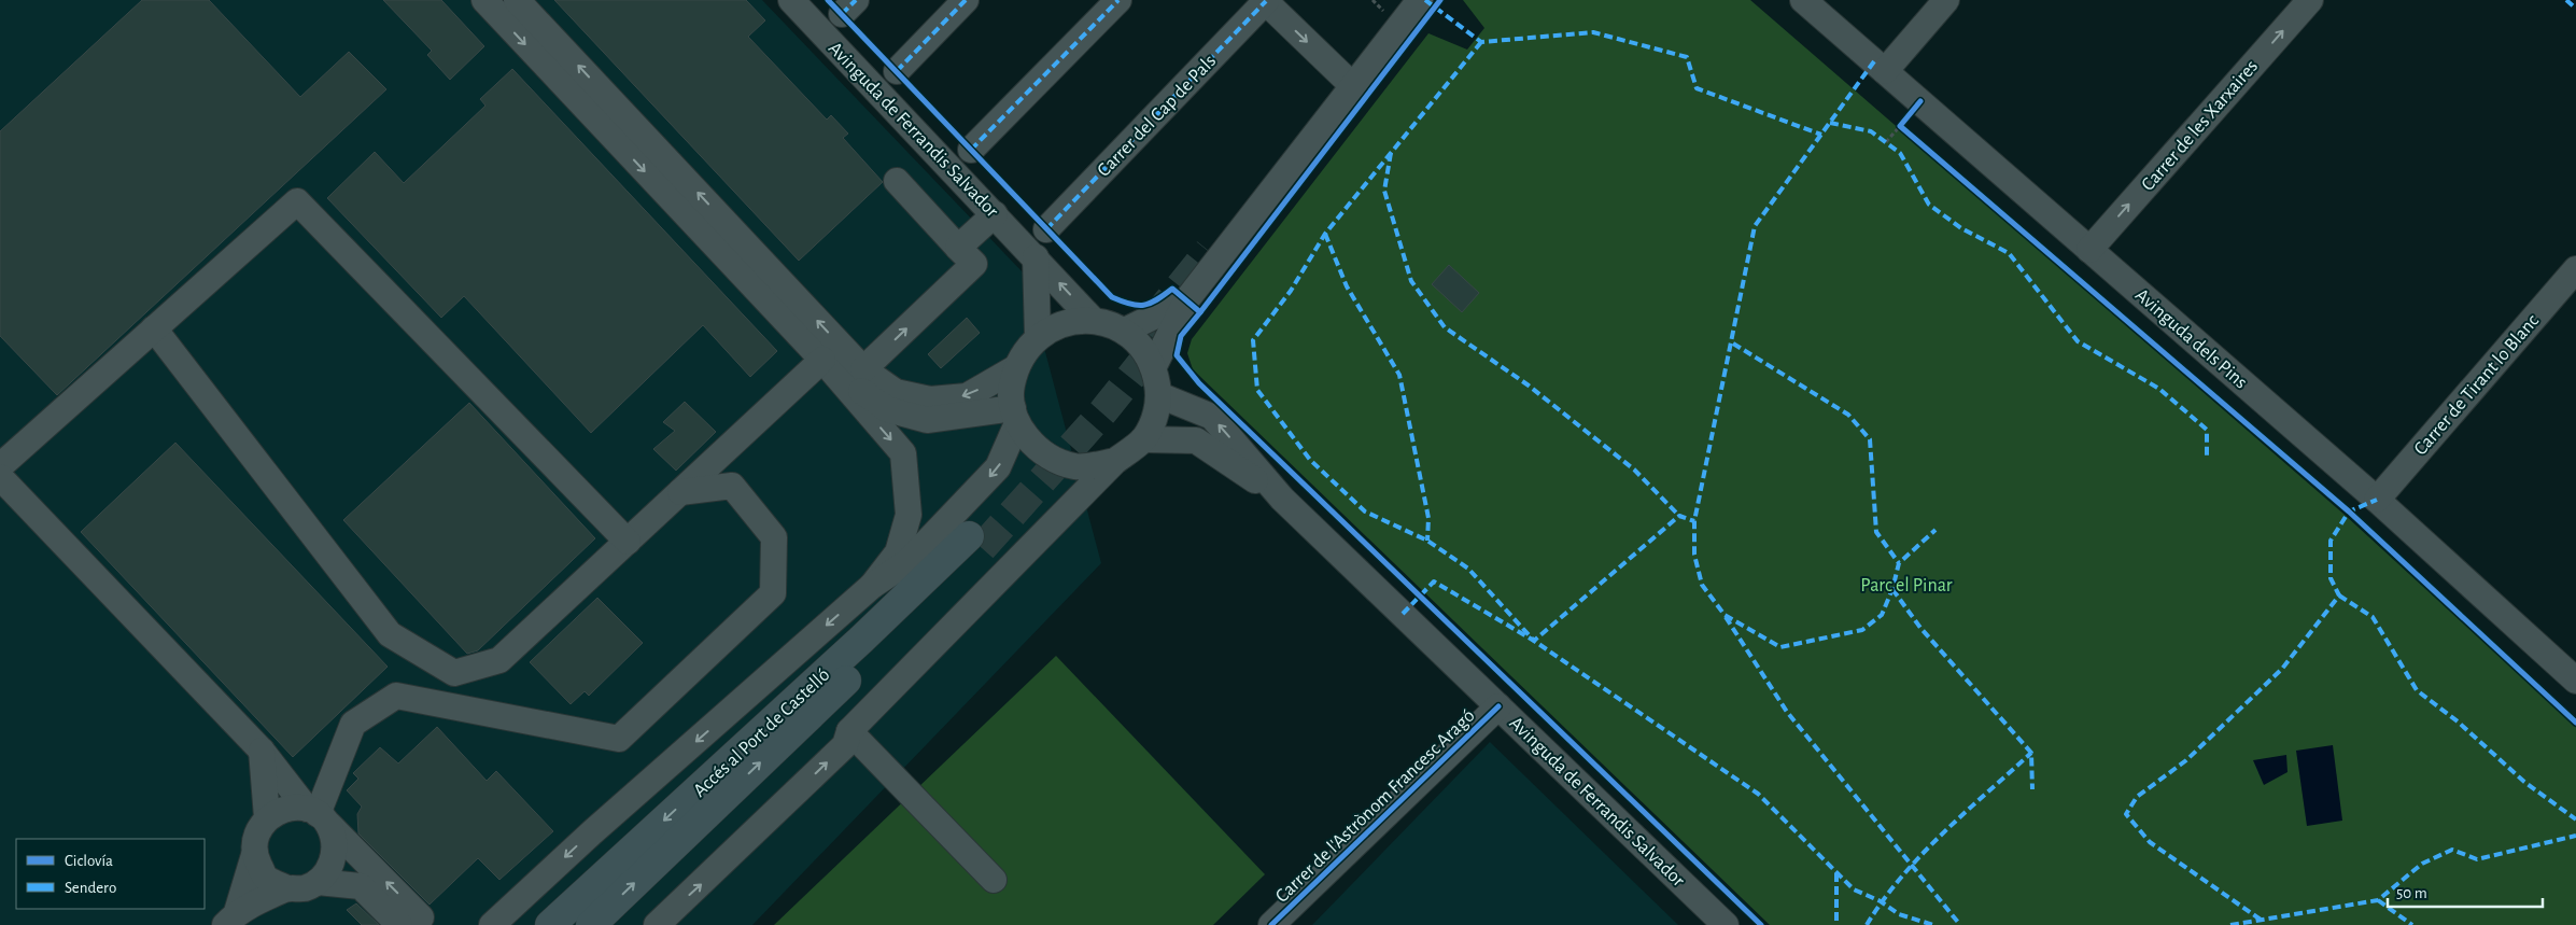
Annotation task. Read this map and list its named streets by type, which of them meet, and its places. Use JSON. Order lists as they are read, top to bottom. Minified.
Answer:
{"streets":{"highway":["Accés al Port de Castelló"],"street":["Carrer del Cap de Pals","Carrer de les Xarxaires","Avinguda de Ferrandis Salvador","Avinguda dels Pins","Carrer de Tirant lo Blanc","Carrer de l'Astrònom Francesc Aragó"]},"crossings":[["Carrer de les Xarxaires","Avinguda dels Pins"],["Avinguda de Ferrandis Salvador","Carrer de l'Astrònom Francesc Aragó"],["Avinguda dels Pins","Carrer de Tirant lo Blanc"]],"one_way":["Carrer de les Xarxaires"],"parks":["Parc el Pinar"],"legend":["Ciclovía","Sendero"],"scale_bar":"50 m"}
